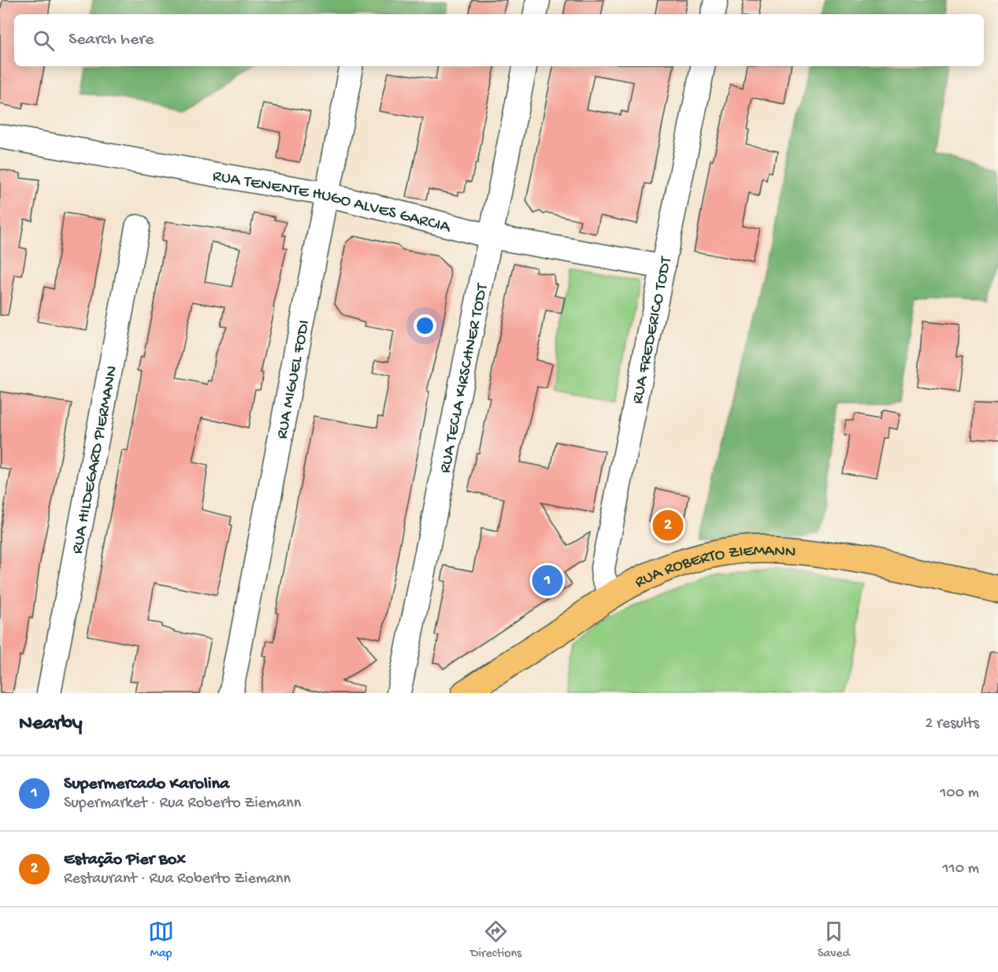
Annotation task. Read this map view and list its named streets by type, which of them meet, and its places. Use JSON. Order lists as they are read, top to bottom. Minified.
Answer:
{"streets":{"main road":["RUA ROBERTO ZIEMANN"],"street":["RUA TENENTE HUGO ALVES GARCIA","RUA FREDERICO TODT","RUA MIGUEL FODI","RUA TECLA KIRSCHNER TODT","RUA HILDEGARD PIERMANN"]},"crossings":[["RUA TENENTE HUGO ALVES GARCIA","RUA FREDERICO TODT"],["RUA TENENTE HUGO ALVES GARCIA","RUA MIGUEL FODI"],["RUA TENENTE HUGO ALVES GARCIA","RUA TECLA KIRSCHNER TODT"],["RUA FREDERICO TODT","RUA ROBERTO ZIEMANN"]],"page":{"search":"Search here","pins":["2","1"],"heading":["Nearby","2 results"],"list":[{"mark":"1","name":"Supermercado Karolina","note":"Supermarket · Rua Roberto Ziemann","value":"100 m"},{"mark":"2","name":"Estação Pier Box","note":"Restaurant · Rua Roberto Ziemann","value":"110 m"}],"nav":["Map","Directions","Saved"]}}
